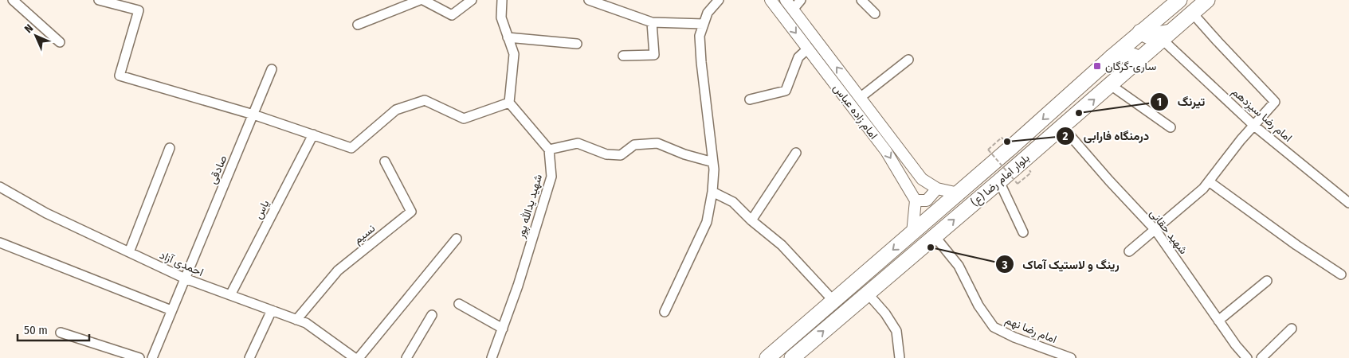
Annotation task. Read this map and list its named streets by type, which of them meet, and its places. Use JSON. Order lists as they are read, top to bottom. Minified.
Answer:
{"streets":{"main road":["بلوار امام رضا (ع)"],"street":["امام زاده عباس","امام رضا سیزدهم","صادقی","شهید یدالله پور","یاس","شهید حقانی","نسیم","احمدی آزاد","امام رضا نهم"]},"crossings":[["امام زاده عباس","بلوار امام رضا (ع)"],["امام رضا سیزدهم","بلوار امام رضا (ع)"],["صادقی","احمدی آزاد"],["بلوار امام رضا (ع)","شهید حقانی"],["بلوار امام رضا (ع)","امام رضا نهم"],["یاس","احمدی آزاد"],["نسیم","احمدی آزاد"]],"places":{"transit":["ساری-گرگان"],"other":["تیرنگ","درمنگاه فارابی","رینگ و لاستیک آماک"]},"scale_bar":"50 m","north":"top left"}
